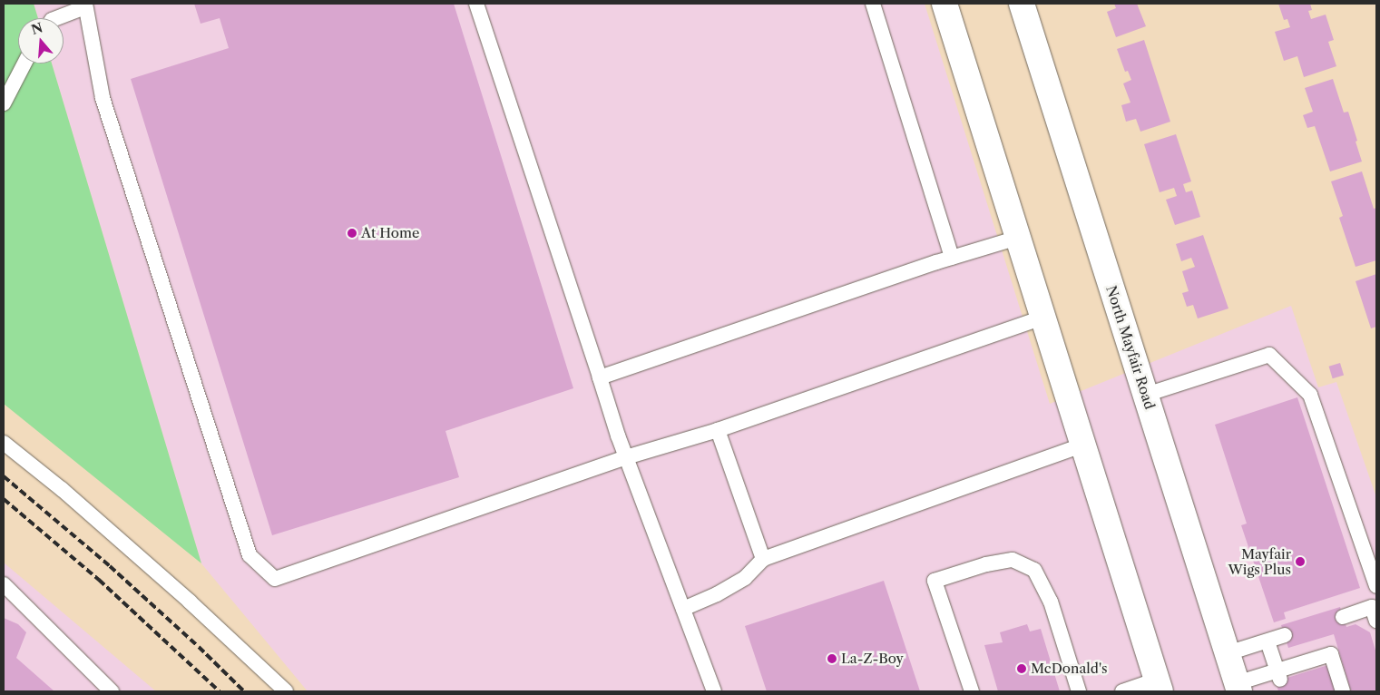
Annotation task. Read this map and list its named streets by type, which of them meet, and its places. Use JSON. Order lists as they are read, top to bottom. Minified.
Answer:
{"streets":{"main road":["North Mayfair Road"]},"places":["At Home","Mayfair Wigs Plus","La-Z-Boy","McDonald's"],"north":"top"}
